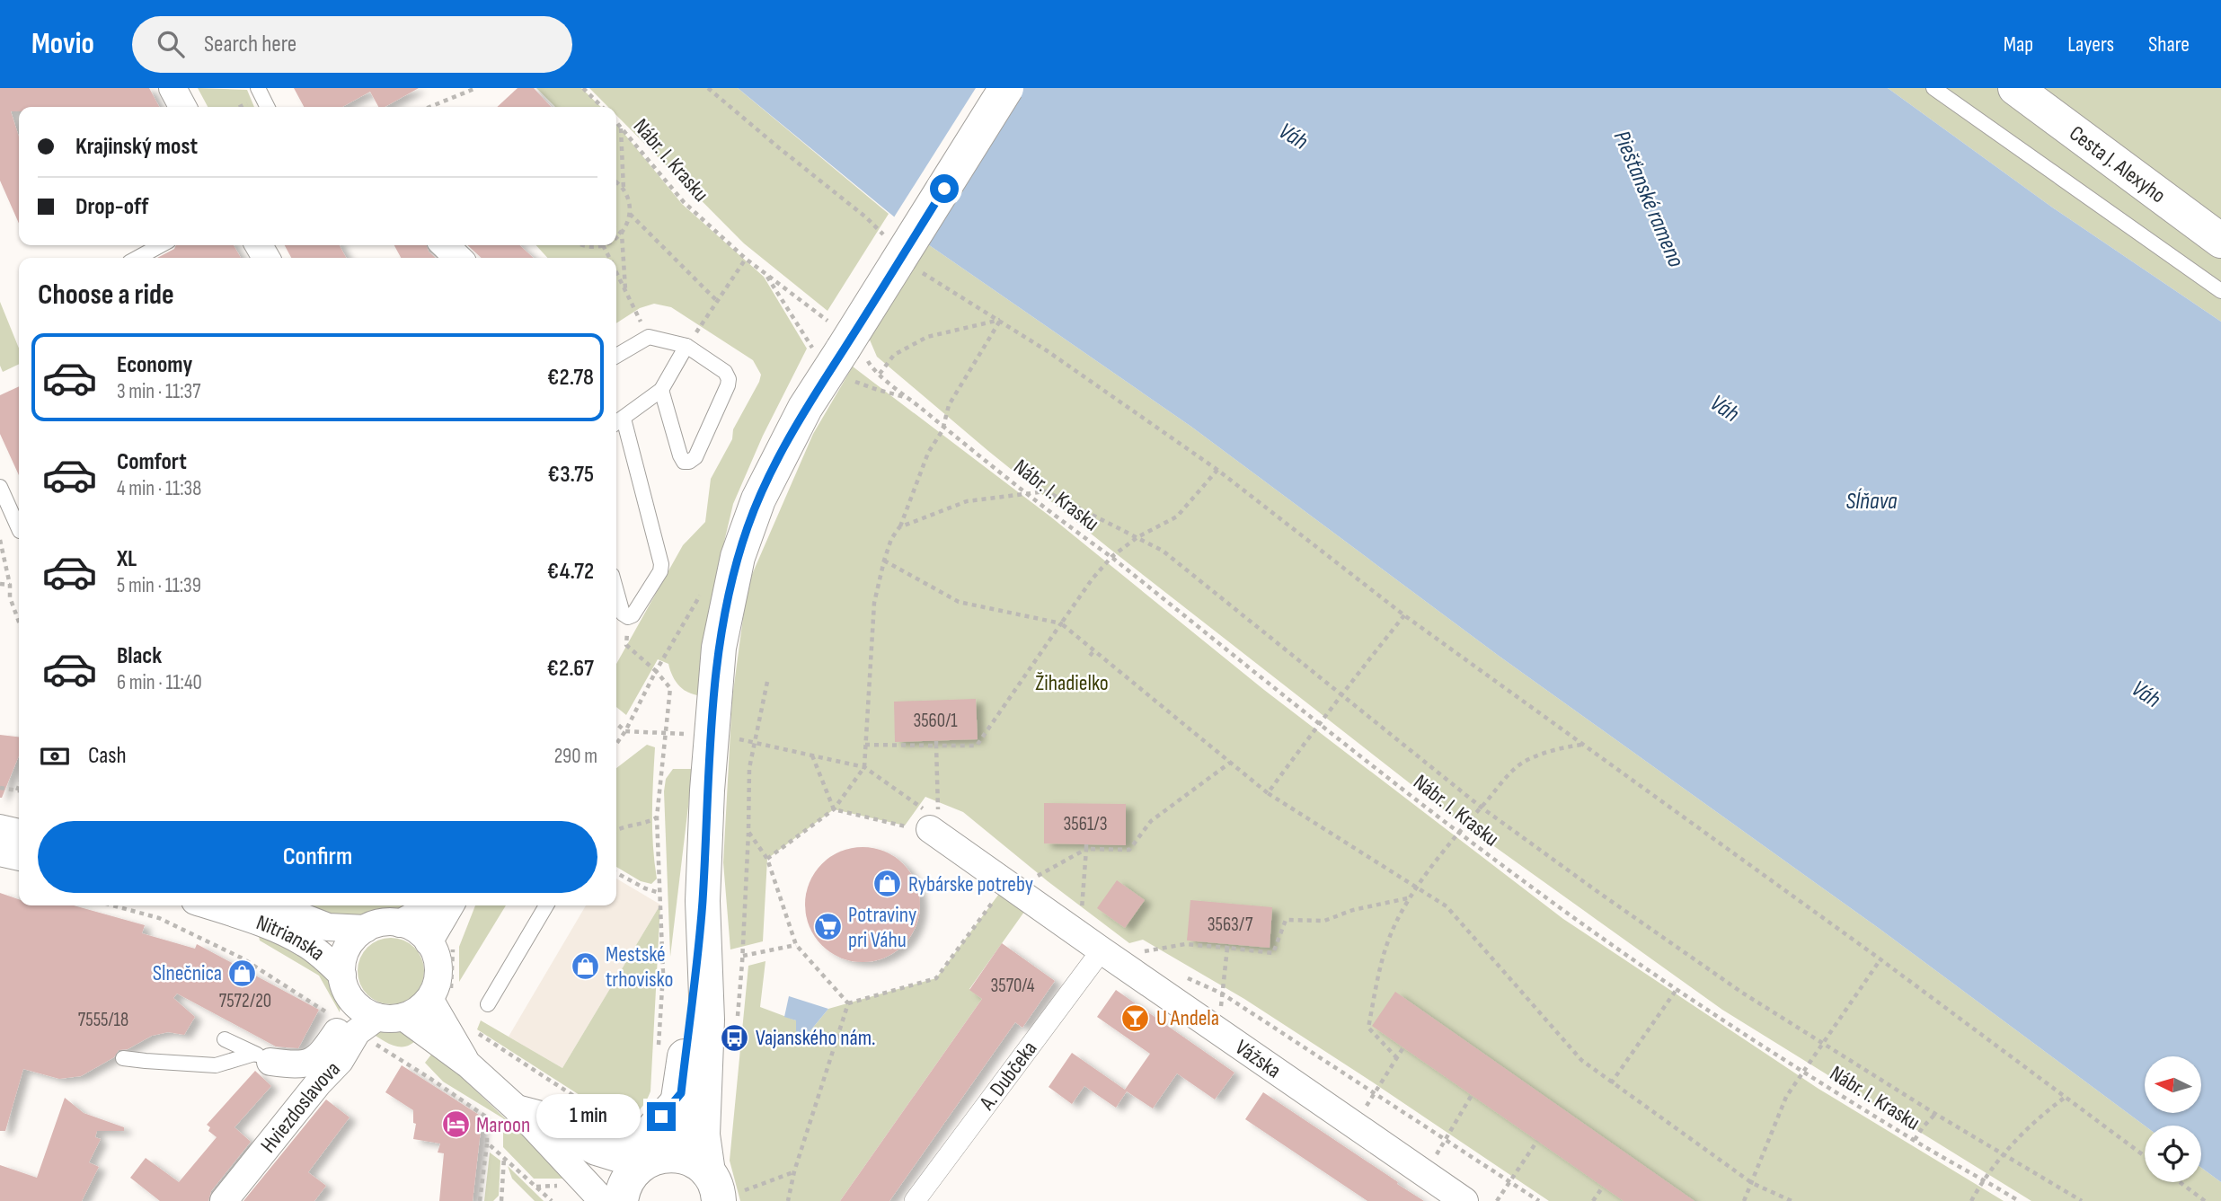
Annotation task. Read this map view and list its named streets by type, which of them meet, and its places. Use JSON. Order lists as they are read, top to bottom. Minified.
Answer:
{"streets":{"main road":["Cesta J. Alexyho"],"street":["Nitrianska","Vážska","A. Dubčeka","Hviezdoslavova"],"path":["Nábr. I. Krasku"]},"crossings":[["Nitrianska","Hviezdoslavova"],["Vážska","A. Dubčeka"]],"water":["Váh","Piešťanské rameno","Sĺňava"],"parks":["Žihadielko"],"places":{"shop":["Rybárske potreby","Mestské trhovisko","Slnečnica"],"supermarket":["Potraviny pri Váhu"],"bar":["U Andela"],"bus stop":["Vajanského nám."],"hotel":["Maroon"]},"house_numbers":["3560/1","3561/3","3563/7","3570/4","7572/20","7555/18"],"north":"left","page":{"header":"Movio","search":"Search here","nav":["Map","Layers","Share"],"banner":["Krajinský most","Drop-off"],"heading":"Choose a ride","list":[{"name":"Economy","note":"3 min · 11:37","value":"€2.78"},{"name":"Comfort","note":"4 min · 11:38","value":"€3.75"},{"name":"XL","note":"5 min · 11:39","value":"€4.72"},{"name":"Black","note":"6 min · 11:40","value":"€2.67"}],"pay":["Cash","290 m"],"buttons":"Confirm","bubble":"1 min"}}
